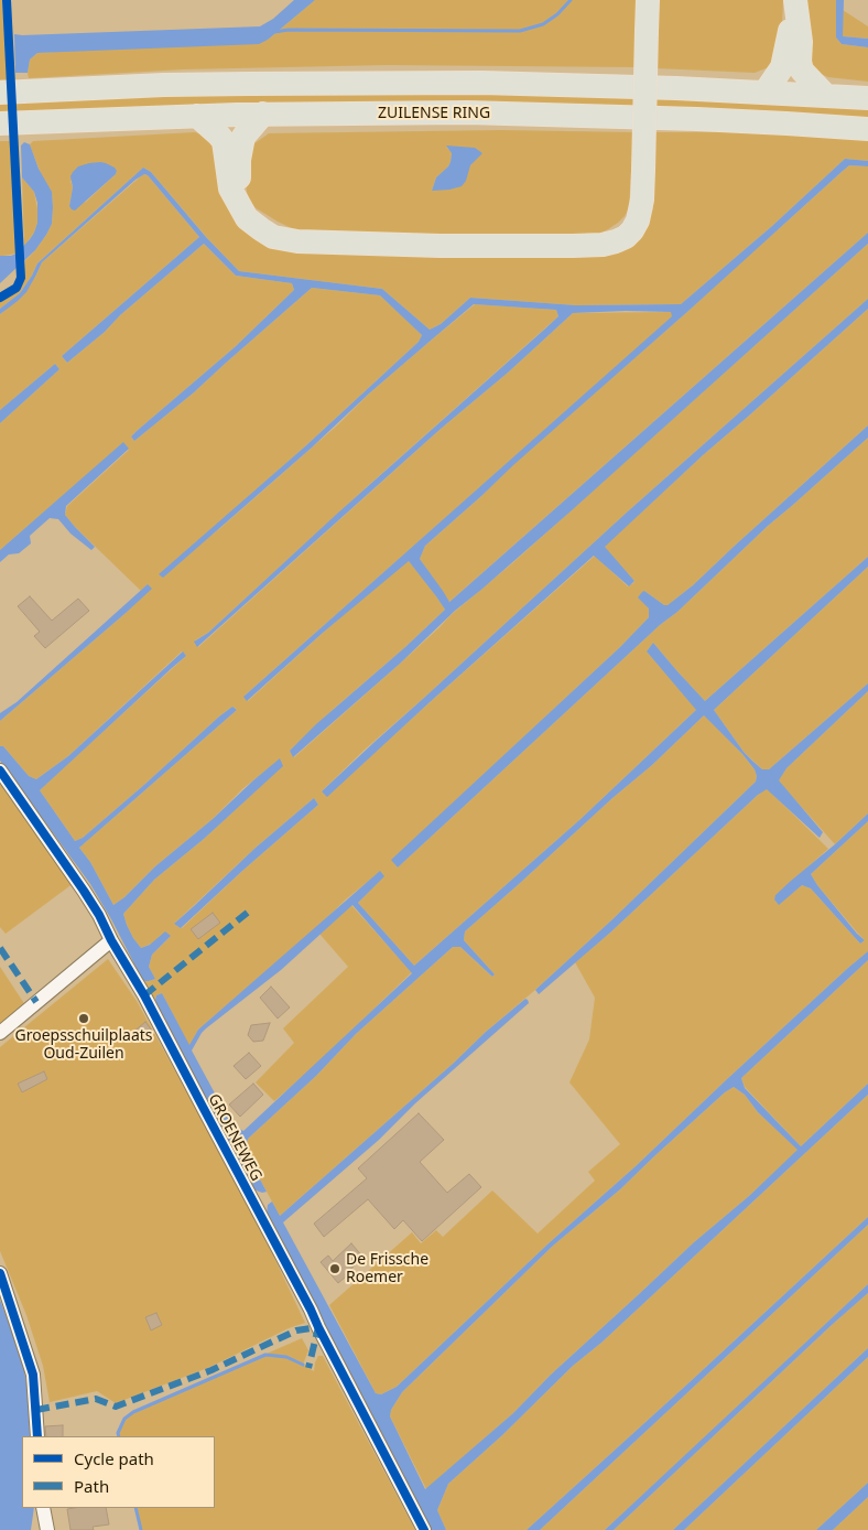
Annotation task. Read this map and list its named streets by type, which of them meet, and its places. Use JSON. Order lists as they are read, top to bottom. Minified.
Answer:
{"streets":{"main road":["ZUILENSE RING"],"street":["GROENEWEG"]},"places":["Groepsschuilplaats Oud-Zuilen","De Frissche Roemer"],"legend":["Cycle path","Path"]}
